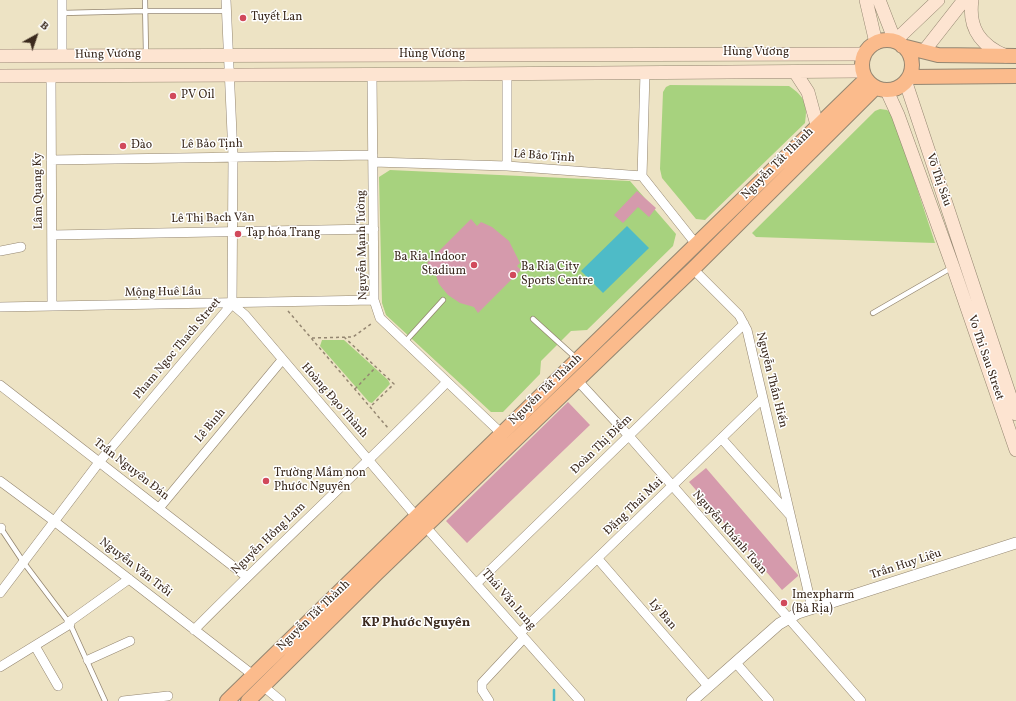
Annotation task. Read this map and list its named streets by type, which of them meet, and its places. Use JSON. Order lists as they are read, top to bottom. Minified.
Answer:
{"streets":{"main road":["Hùng Vương","Nguyễn Tất Thành","Võ Thị Sáu","Vo Thi Sau Street"],"street":["Lê Bảo Tịnh","Lâm Quang Ky","Lê Thị Bạch Vân","Nguyễn Mạnh Tường","Mộng Huê Lầu","Pham Ngoc Thach Street","Nguyễn Thần Hiến","Hoàng Đạo Thành","Lê Bình","Đoàn Thị Điểm","Trần Nguyên Đán","Đặng Thai Mai","Nguyễn Khánh Toàn","Nguyễn Hồng Lam","Trần Huy Liệu","Nguyễn Văn Trỗi","Thái Văn Lung","Lý Ban"]},"crossings":[["Hùng Vương","Nguyễn Tất Thành"],["Hùng Vương","Võ Thị Sáu"],["Hùng Vương","Lâm Quang Ky"],["Hùng Vương","Nguyễn Mạnh Tường"],["Hùng Vương","Pham Ngoc Thach Street"],["Lê Bảo Tịnh","Lâm Quang Ky"],["Lê Bảo Tịnh","Nguyễn Mạnh Tường"],["Lê Bảo Tịnh","Pham Ngoc Thach Street"],["Nguyễn Tất Thành","Võ Thị Sáu"],["Nguyễn Tất Thành","Nguyễn Mạnh Tường"],["Nguyễn Tất Thành","Nguyễn Thần Hiến"],["Nguyễn Tất Thành","Hoàng Đạo Thành"],["Nguyễn Tất Thành","Nguyễn Khánh Toàn"],["Nguyễn Tất Thành","Nguyễn Văn Trỗi"],["Nguyễn Tất Thành","Thái Văn Lung"],["Võ Thị Sáu","Vo Thi Sau Street"],["Lâm Quang Ky","Lê Thị Bạch Vân"],["Lâm Quang Ky","Mộng Huê Lầu"],["Lê Thị Bạch Vân","Nguyễn Mạnh Tường"],["Lê Thị Bạch Vân","Pham Ngoc Thach Street"],["Nguyễn Mạnh Tường","Mộng Huê Lầu"],["Nguyễn Mạnh Tường","Nguyễn Hồng Lam"],["Mộng Huê Lầu","Pham Ngoc Thach Street"],["Mộng Huê Lầu","Hoàng Đạo Thành"],["Pham Ngoc Thach Street","Hoàng Đạo Thành"],["Pham Ngoc Thach Street","Trần Nguyên Đán"],["Pham Ngoc Thach Street","Nguyễn Văn Trỗi"],["Nguyễn Thần Hiến","Đoàn Thị Điểm"],["Nguyễn Thần Hiến","Đặng Thai Mai"],["Nguyễn Thần Hiến","Trần Huy Liệu"],["Hoàng Đạo Thành","Lê Bình"],["Hoàng Đạo Thành","Nguyễn Hồng Lam"],["Hoàng Đạo Thành","Thái Văn Lung"],["Lê Bình","Trần Nguyên Đán"],["Đoàn Thị Điểm","Nguyễn Khánh Toàn"],["Đoàn Thị Điểm","Thái Văn Lung"],["Trần Nguyên Đán","Nguyễn Hồng Lam"],["Đặng Thai Mai","Nguyễn Khánh Toàn"],["Đặng Thai Mai","Thái Văn Lung"],["Đặng Thai Mai","Lý Ban"],["Nguyễn Khánh Toàn","Trần Huy Liệu"],["Nguyễn Hồng Lam","Nguyễn Văn Trỗi"],["Trần Huy Liệu","Lý Ban"]],"districts":["KP Phước Nguyên"],"places":["Tuyết Lan","PV Oil","Đào","Tạp hóa Trang","Ba Ria Indoor Stadium","Ba Ria City Sports Centre","Trường Mầm non Phước Nguyên","Imexpharm (Bà Rịa)"],"north":"top right"}
